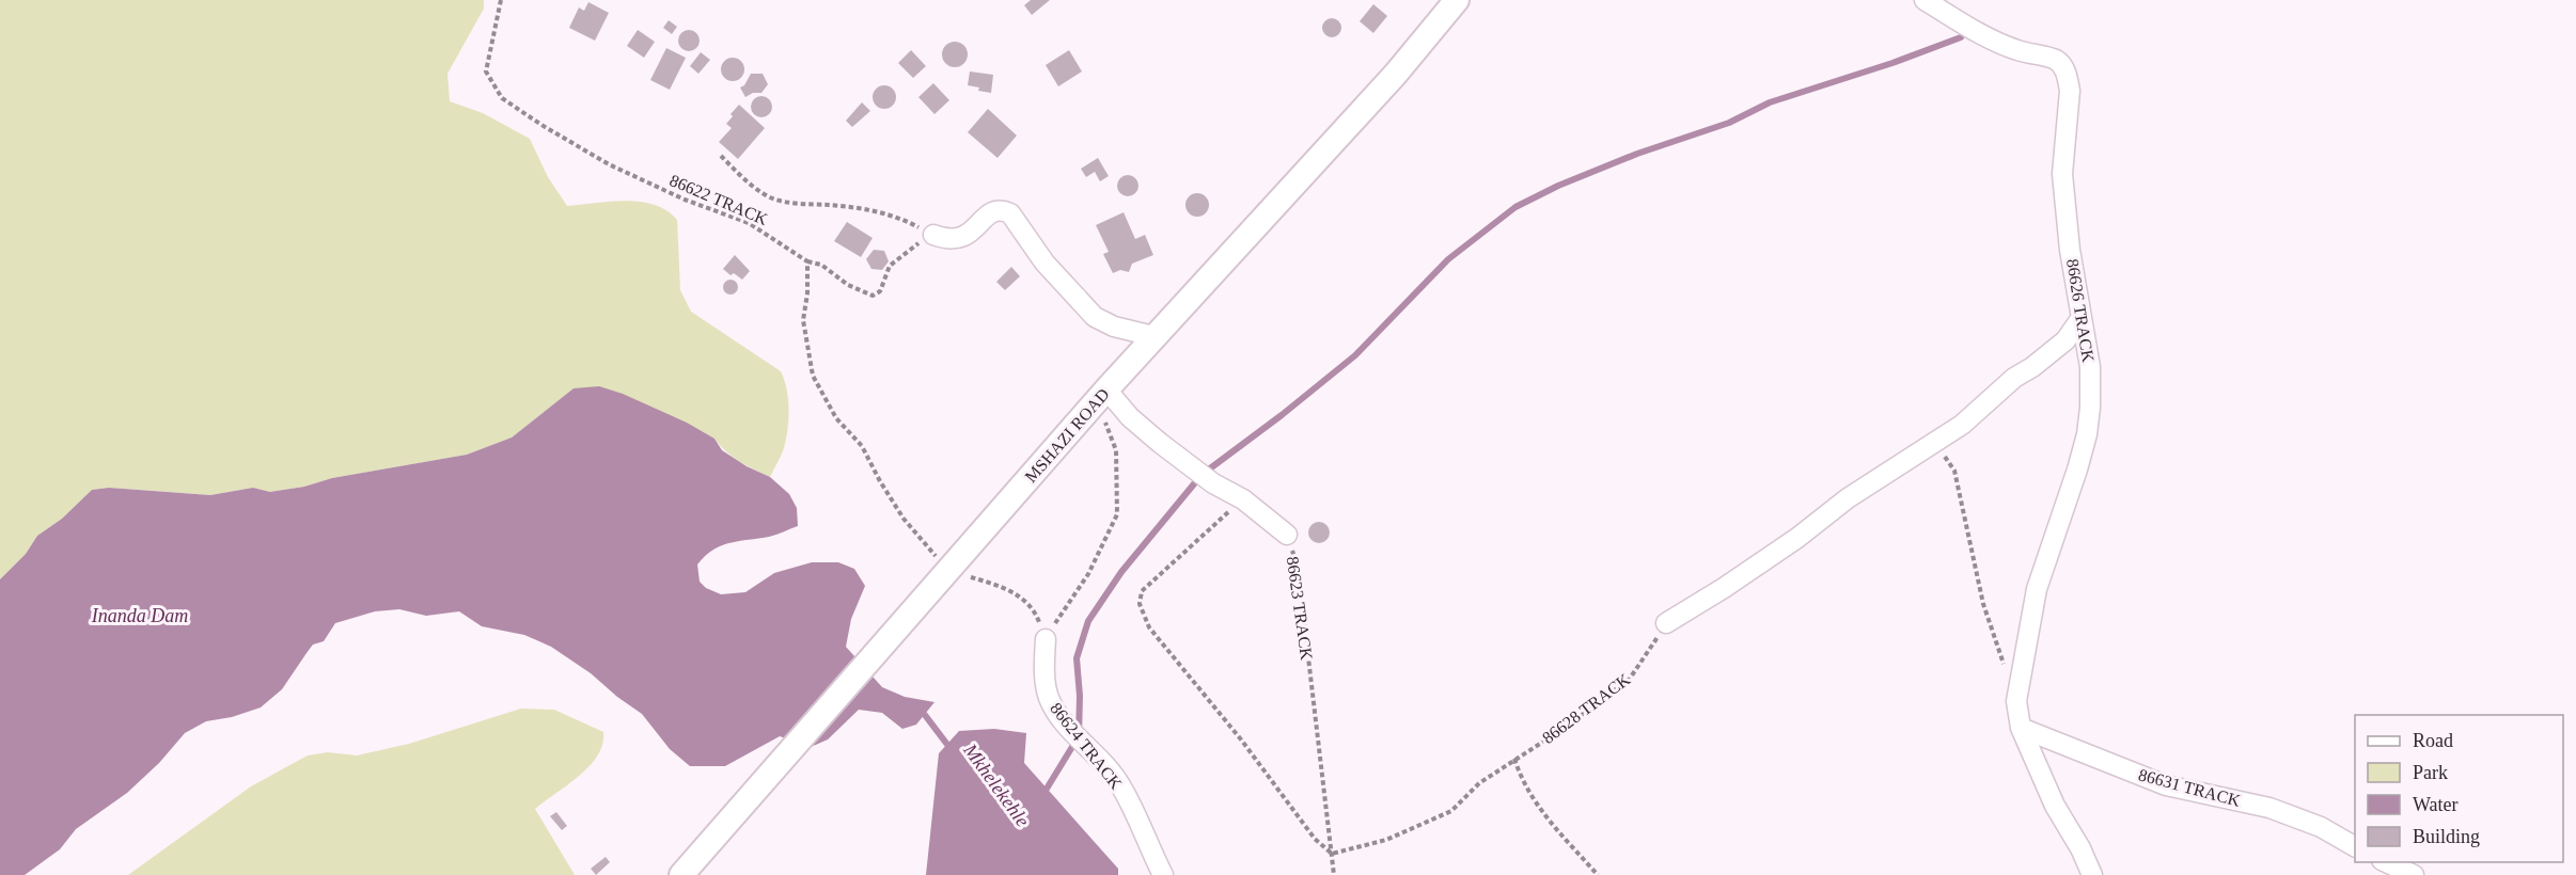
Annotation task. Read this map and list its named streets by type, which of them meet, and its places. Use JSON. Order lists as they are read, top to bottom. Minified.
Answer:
{"streets":{"street":["86626 TRACK","MSHAZI ROAD","86623 TRACK","86624 TRACK","86631 TRACK"],"path":["86622 TRACK","86628 TRACK"]},"crossings":[["86626 TRACK","86631 TRACK"],["MSHAZI ROAD","86623 TRACK"],["86623 TRACK","86628 TRACK"]],"water":["Inanda Dam","Mkhelekehle"],"legend":["Road","Park","Water","Building"]}
